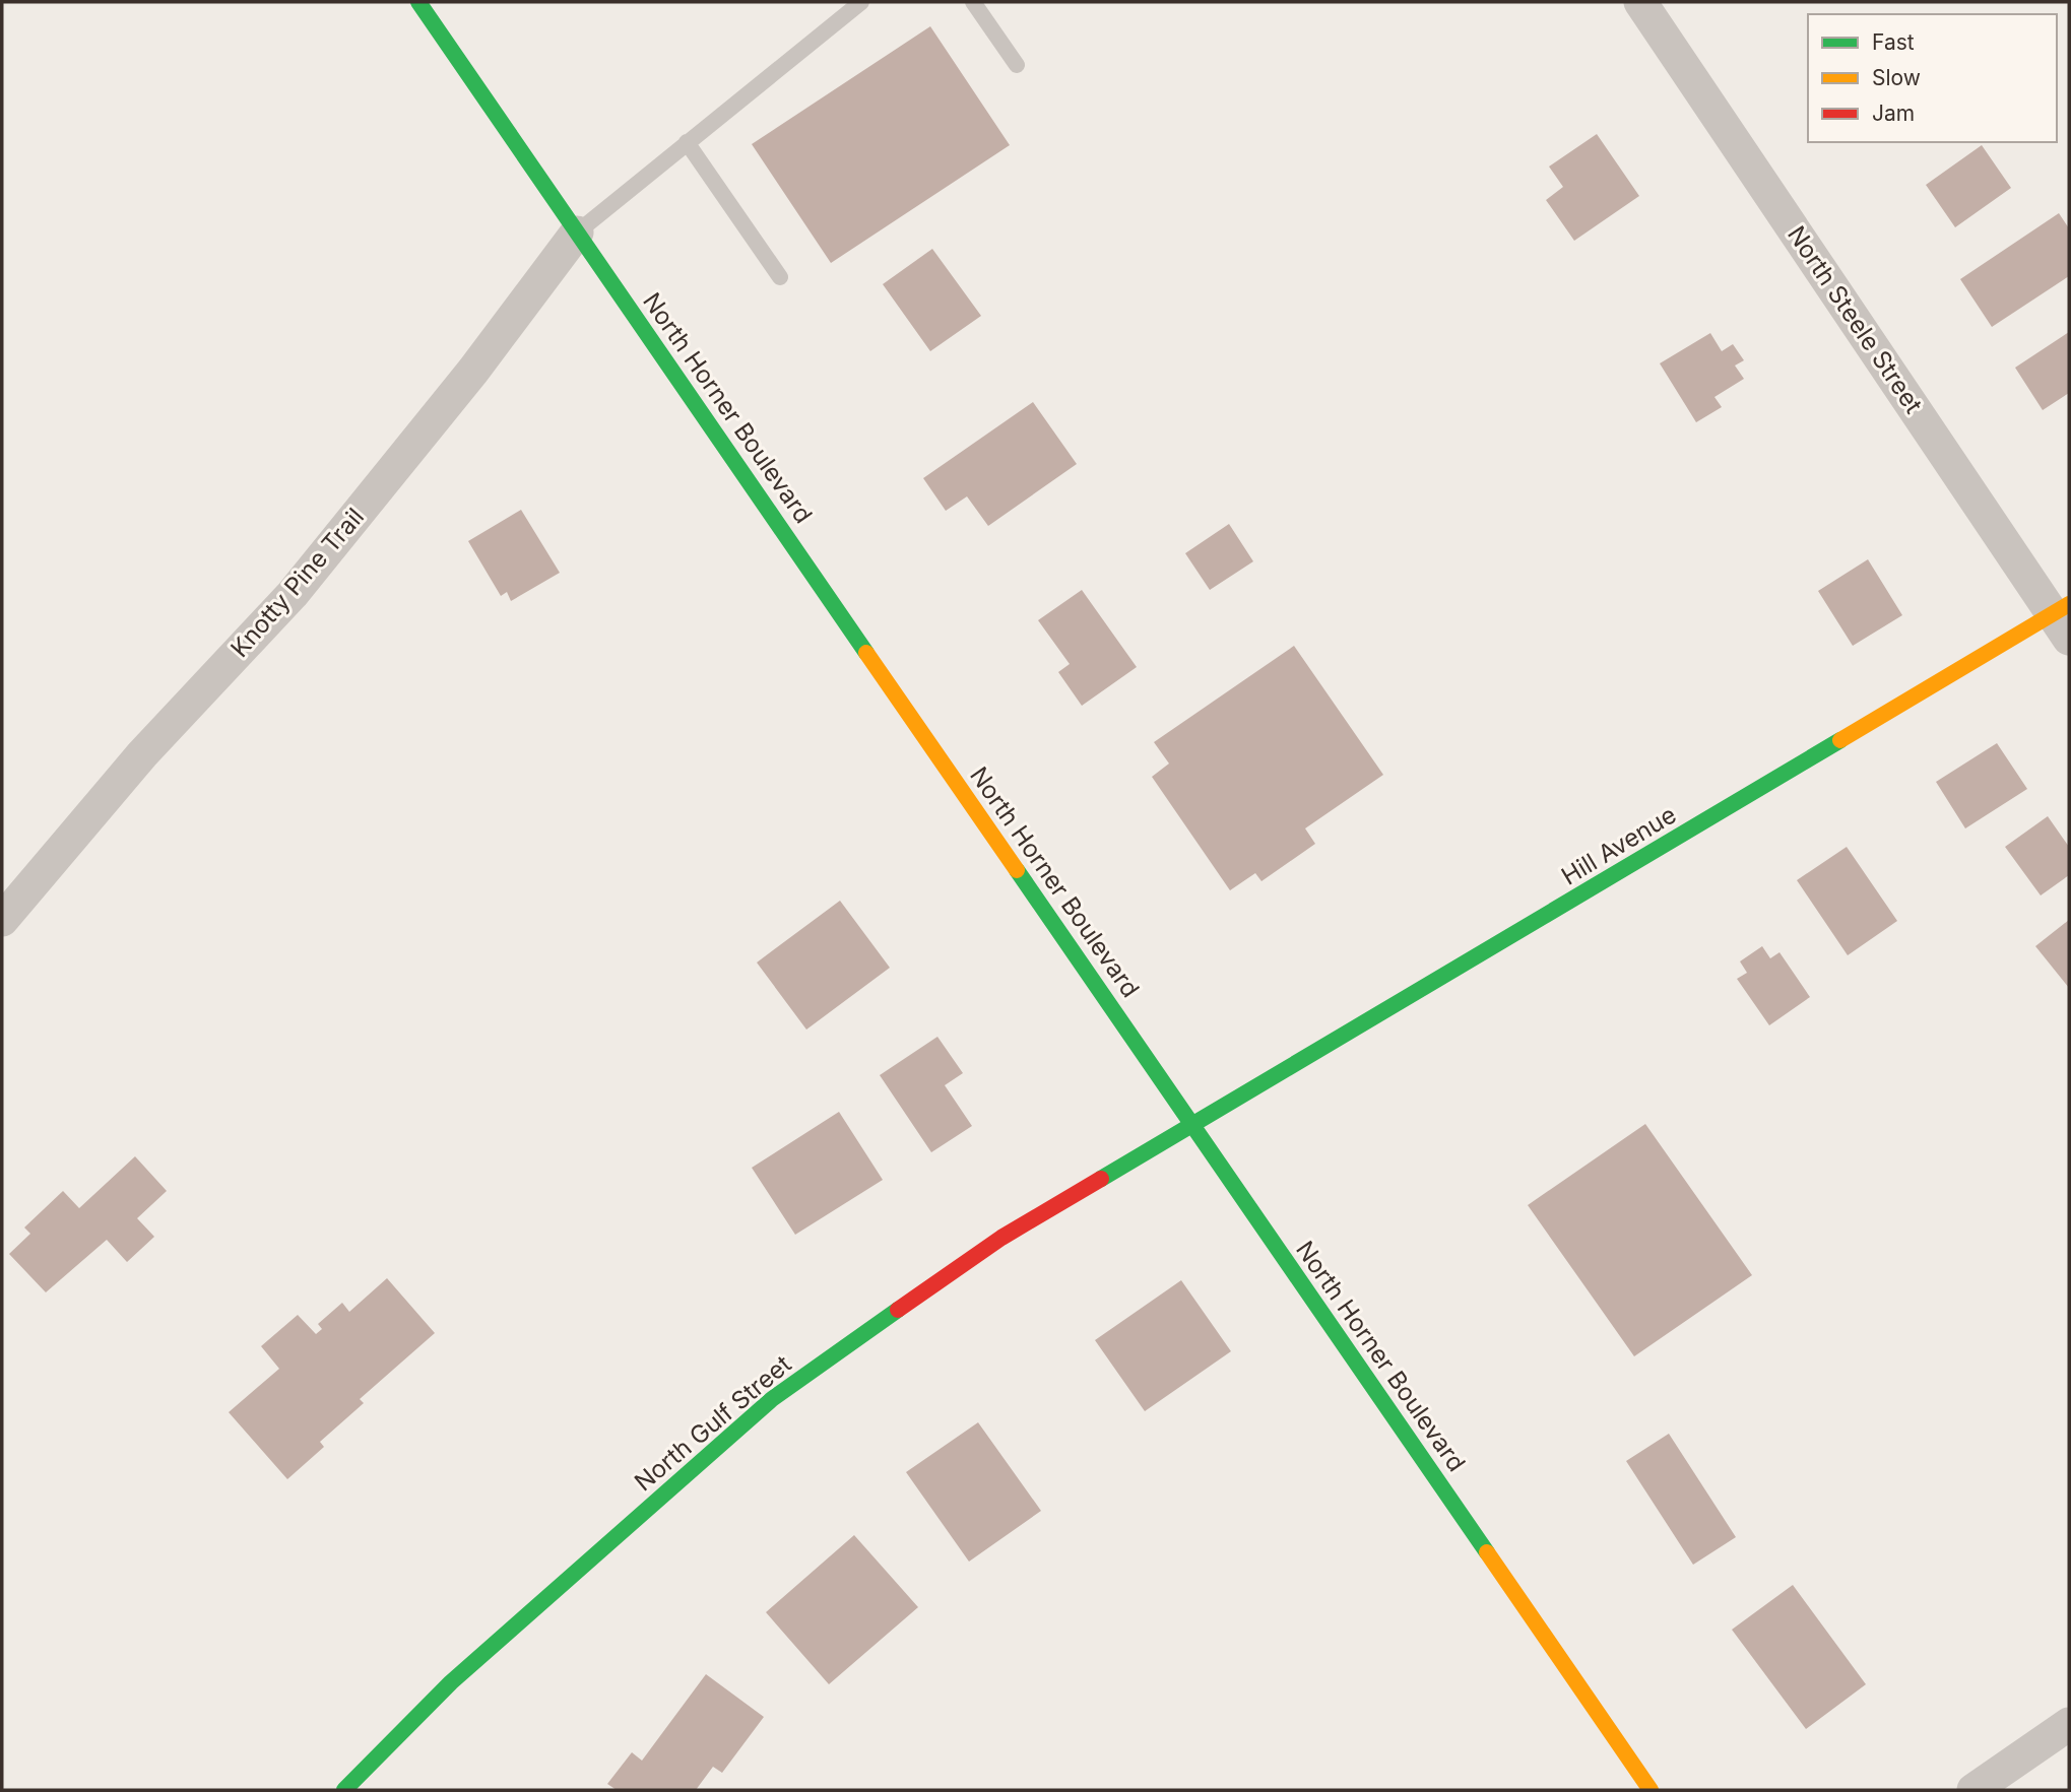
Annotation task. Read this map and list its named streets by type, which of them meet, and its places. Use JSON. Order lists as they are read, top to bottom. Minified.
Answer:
{"streets":{"main road":["North Horner Boulevard","Hill Avenue","North Gulf Street"],"street":["North Steele Street","Knotty Pine Trail"]},"crossings":[["North Steele Street","Hill Avenue"],["North Horner Boulevard","Knotty Pine Trail"],["North Horner Boulevard","Hill Avenue"],["North Horner Boulevard","North Gulf Street"],["Hill Avenue","North Gulf Street"]],"legend":["Fast","Slow","Jam"]}
